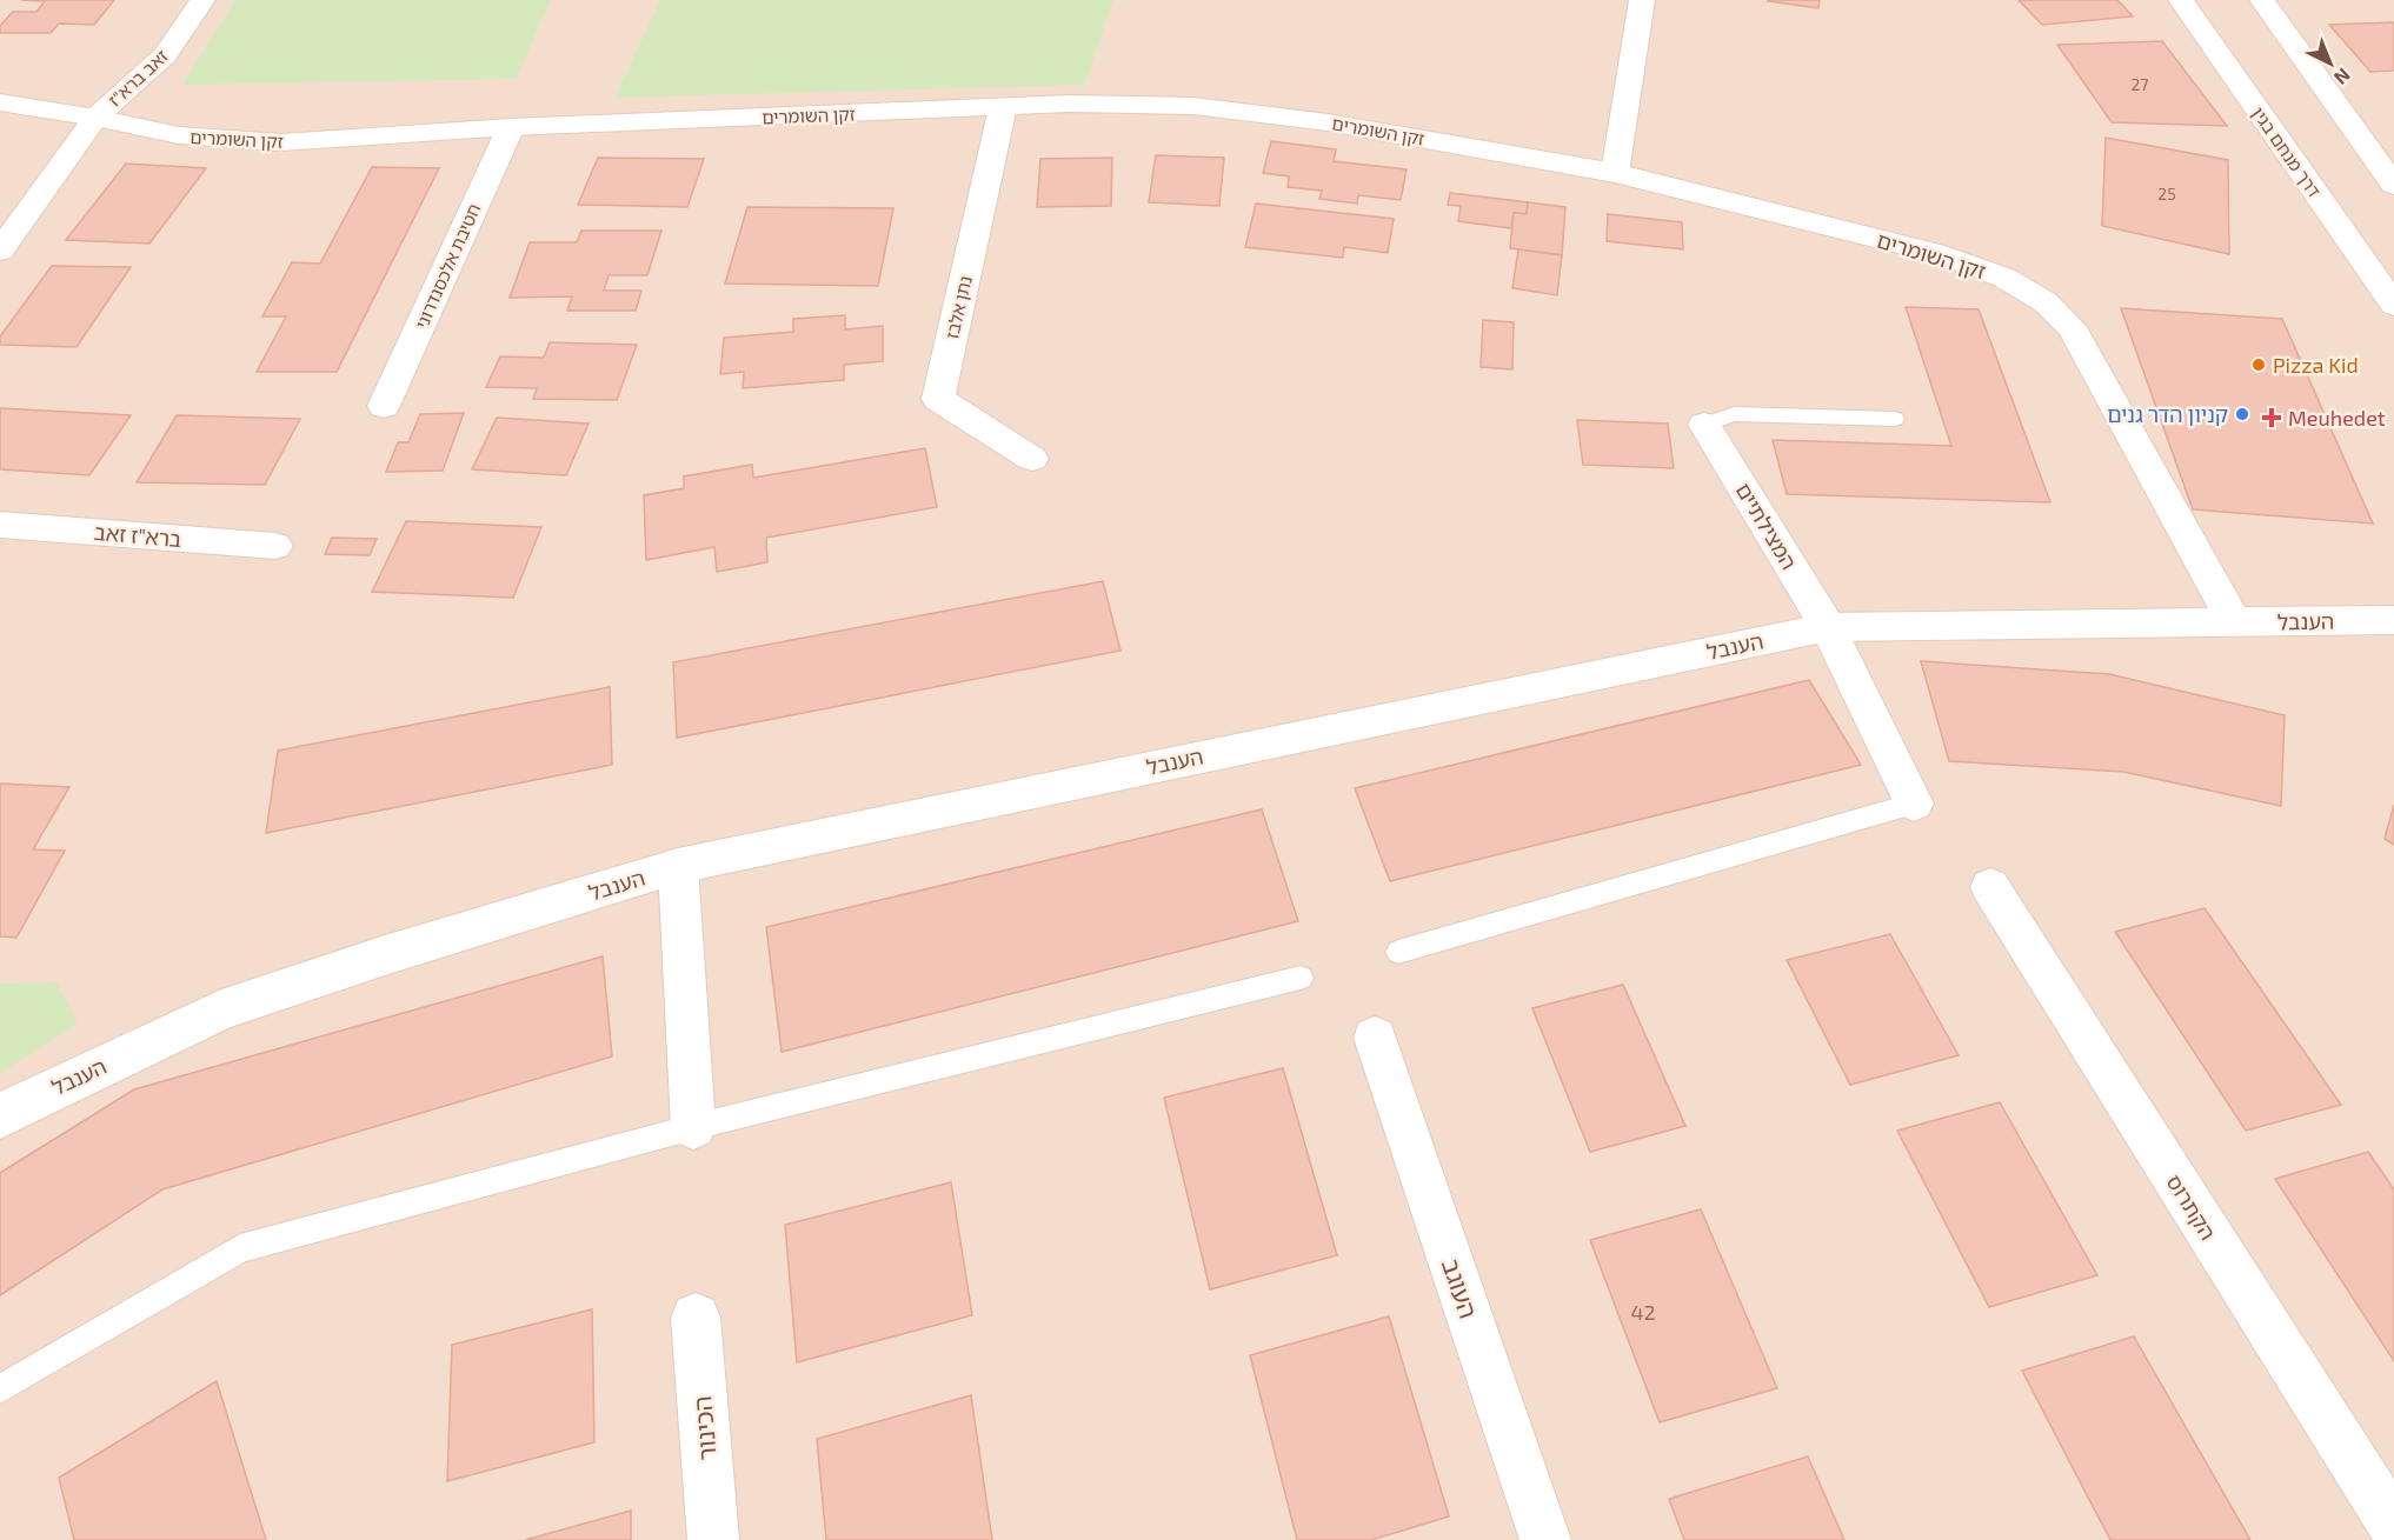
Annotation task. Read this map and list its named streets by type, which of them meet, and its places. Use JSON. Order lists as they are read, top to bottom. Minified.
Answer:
{"streets":{"street":["זאב ברא\"ז","זקן השומרים","דרך מנחם בגין","חטיבת אלכסנדרוני","נתן אלבז","המצילתיים","ברא\"ז זאב","הענבל","הקתרוס","העוגב","הכינור"]},"crossings":[["זאב ברא\"ז","זקן השומרים"],["זקן השומרים","חטיבת אלכסנדרוני"],["זקן השומרים","נתן אלבז"],["זקן השומרים","הענבל"],["המצילתיים","הענבל"]],"places":{"other":["Pizza Kid","קניון הדר גנים"],"health":["Meuhedet"]},"house_numbers":["27","25","42"],"north":"bottom right"}
